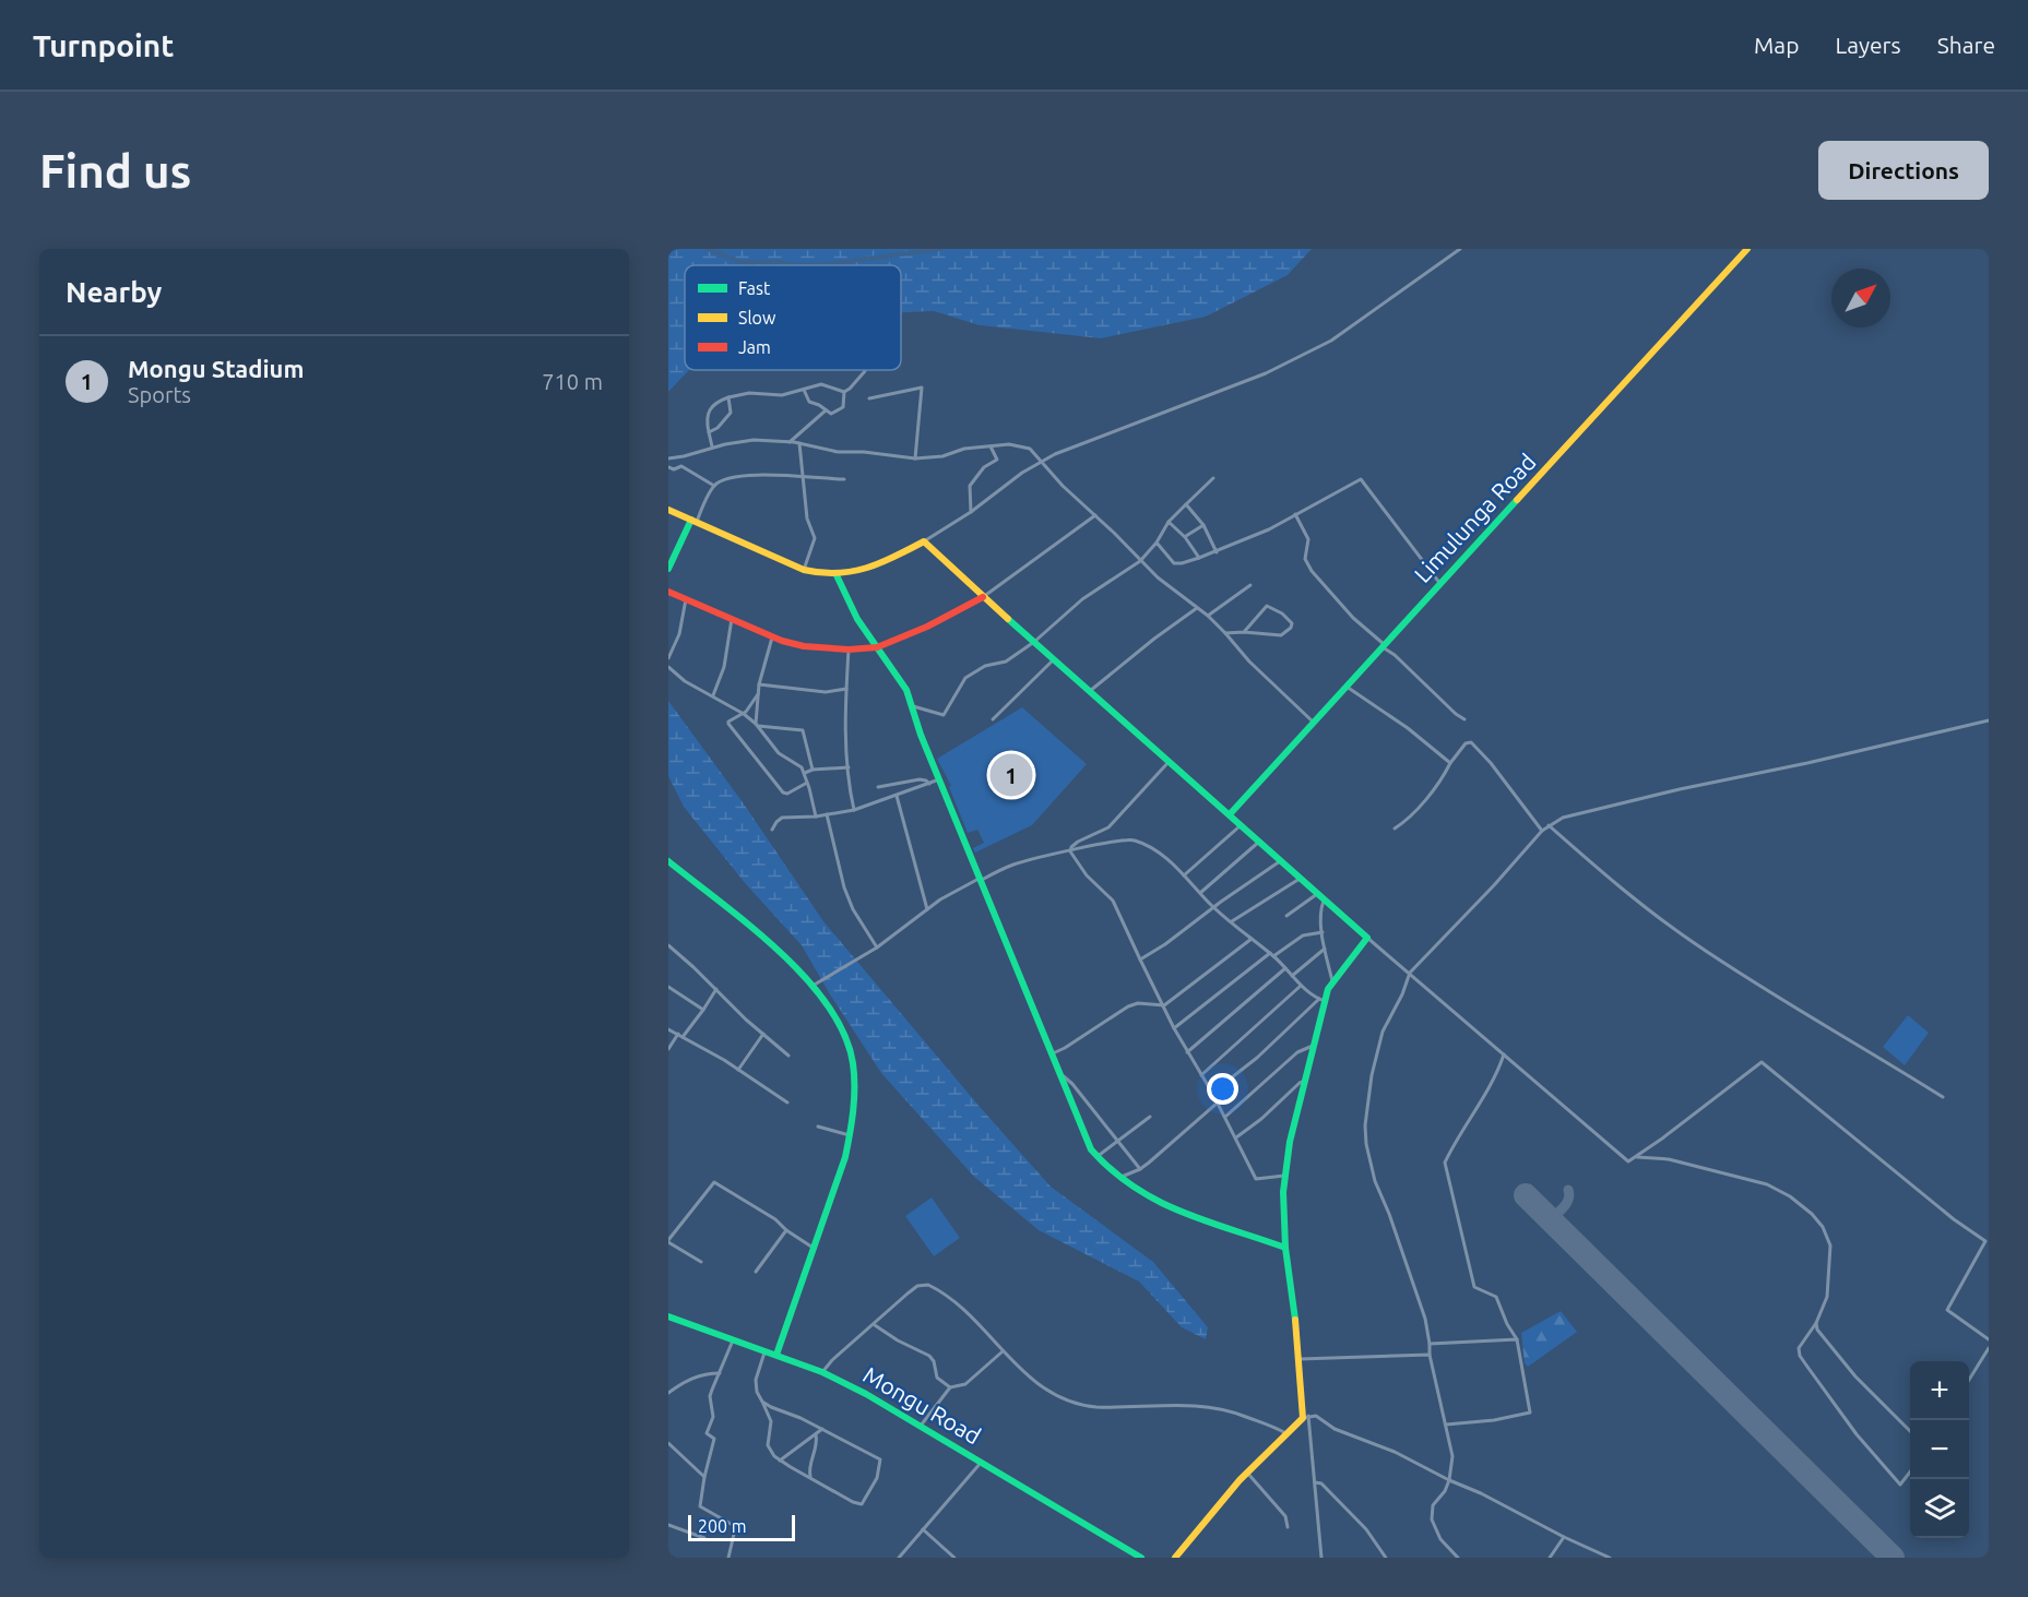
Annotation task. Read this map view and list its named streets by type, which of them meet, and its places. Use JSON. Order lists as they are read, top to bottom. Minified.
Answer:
{"streets":{"main road":["Limulunga Road","Mongu Road"]},"legend":["Fast","Slow","Jam"],"scale_bar":"200 m","north":"top right","page":{"header":"Turnpoint","nav":["Map","Layers","Share"],"buttons":"Directions","title":"Find us","heading":"Nearby","list":[{"mark":"1","name":"Mongu Stadium","note":"Sports","value":"710 m"}],"pins":"1","map_buttons":["+","−"],"scale":"200 m"}}
